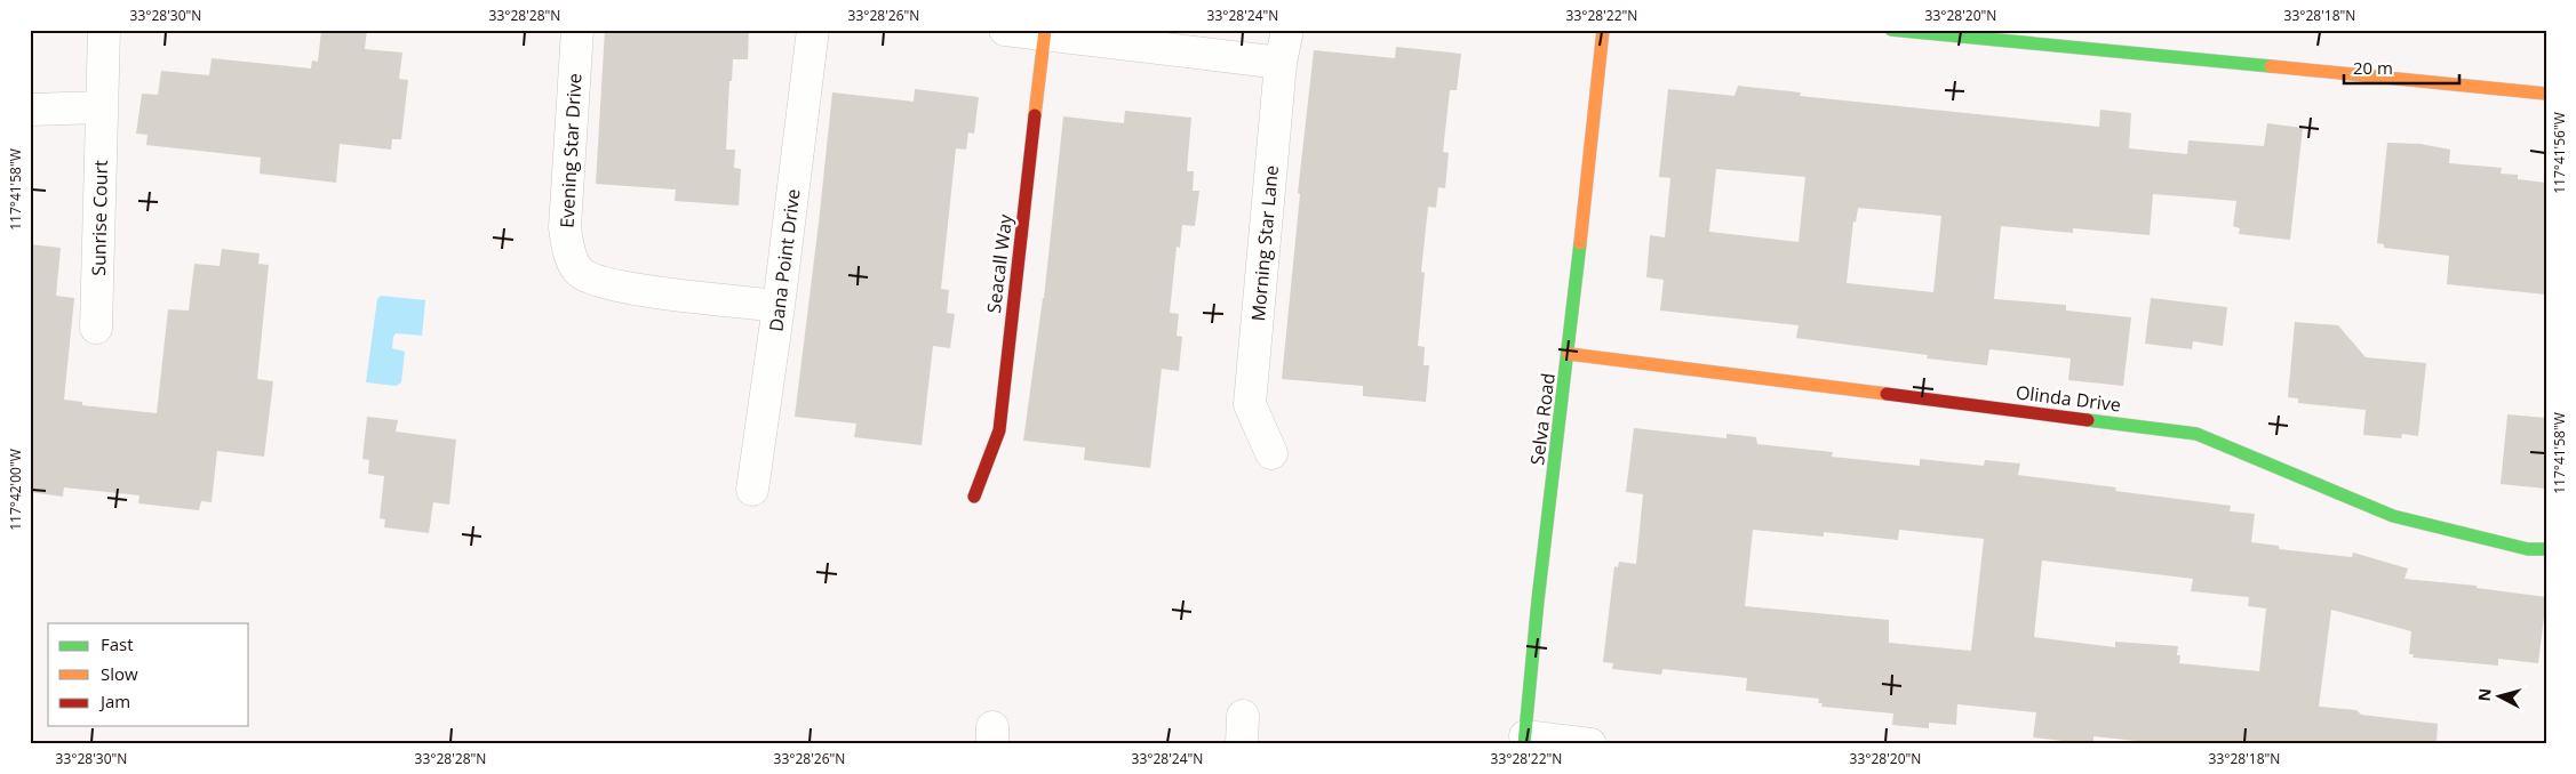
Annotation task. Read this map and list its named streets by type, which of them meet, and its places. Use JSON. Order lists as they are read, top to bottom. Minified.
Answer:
{"streets":{"street":["Evening Star Drive","Sunrise Court","Morning Star Lane","Dana Point Drive","Seacall Way","Olinda Drive","Selva Road"]},"crossings":[["Evening Star Drive","Dana Point Drive"],["Olinda Drive","Selva Road"]],"legend":["Fast","Slow","Jam"],"scale_bar":"20 m","north":"left","coordinates":["33°28'30\"N","33°28'28\"N","33°28'26\"N","33°28'24\"N","33°28'22\"N","33°28'20\"N","33°28'18\"N","117°41'56\"W","117°41'58\"W","117°42'00\"W"]}
